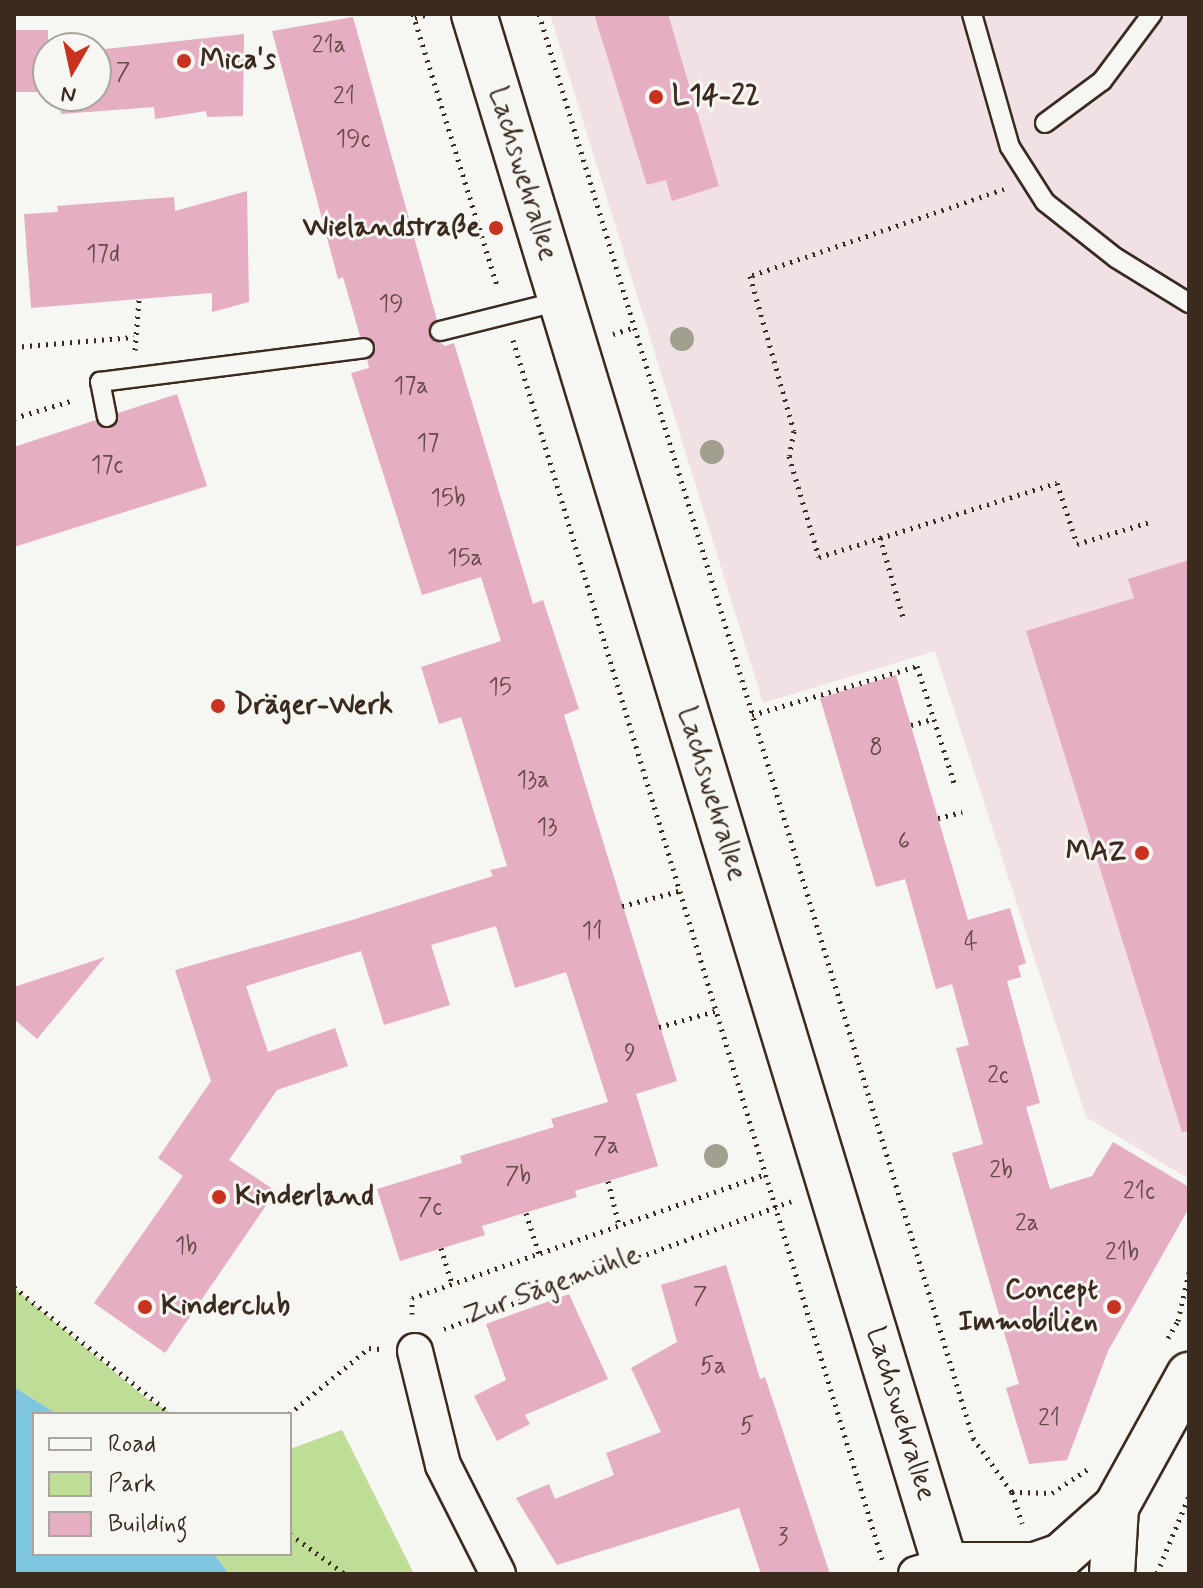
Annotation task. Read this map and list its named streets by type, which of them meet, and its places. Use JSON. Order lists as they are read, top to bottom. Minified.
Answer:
{"streets":{"main road":["Lachswehrallee"],"path":["Zur Sägemühle"]},"crossings":[["Lachswehrallee","Zur Sägemühle"]],"places":["Mica's","L14-22","Wielandstraße","Dräger-Werk","MAZ","Kinderland","Kinderclub","Concept Immobilien"],"house_numbers":["21a","7","21","19c","17d","19","17a","17","17c","15b","15a","15","8","13a","13","6","11","4","9","2c","7a","2b","7b","21c","7c","2a","1b","21b","7","5a","21","5","3"],"legend":["Road","Park","Building"],"north":"bottom"}
